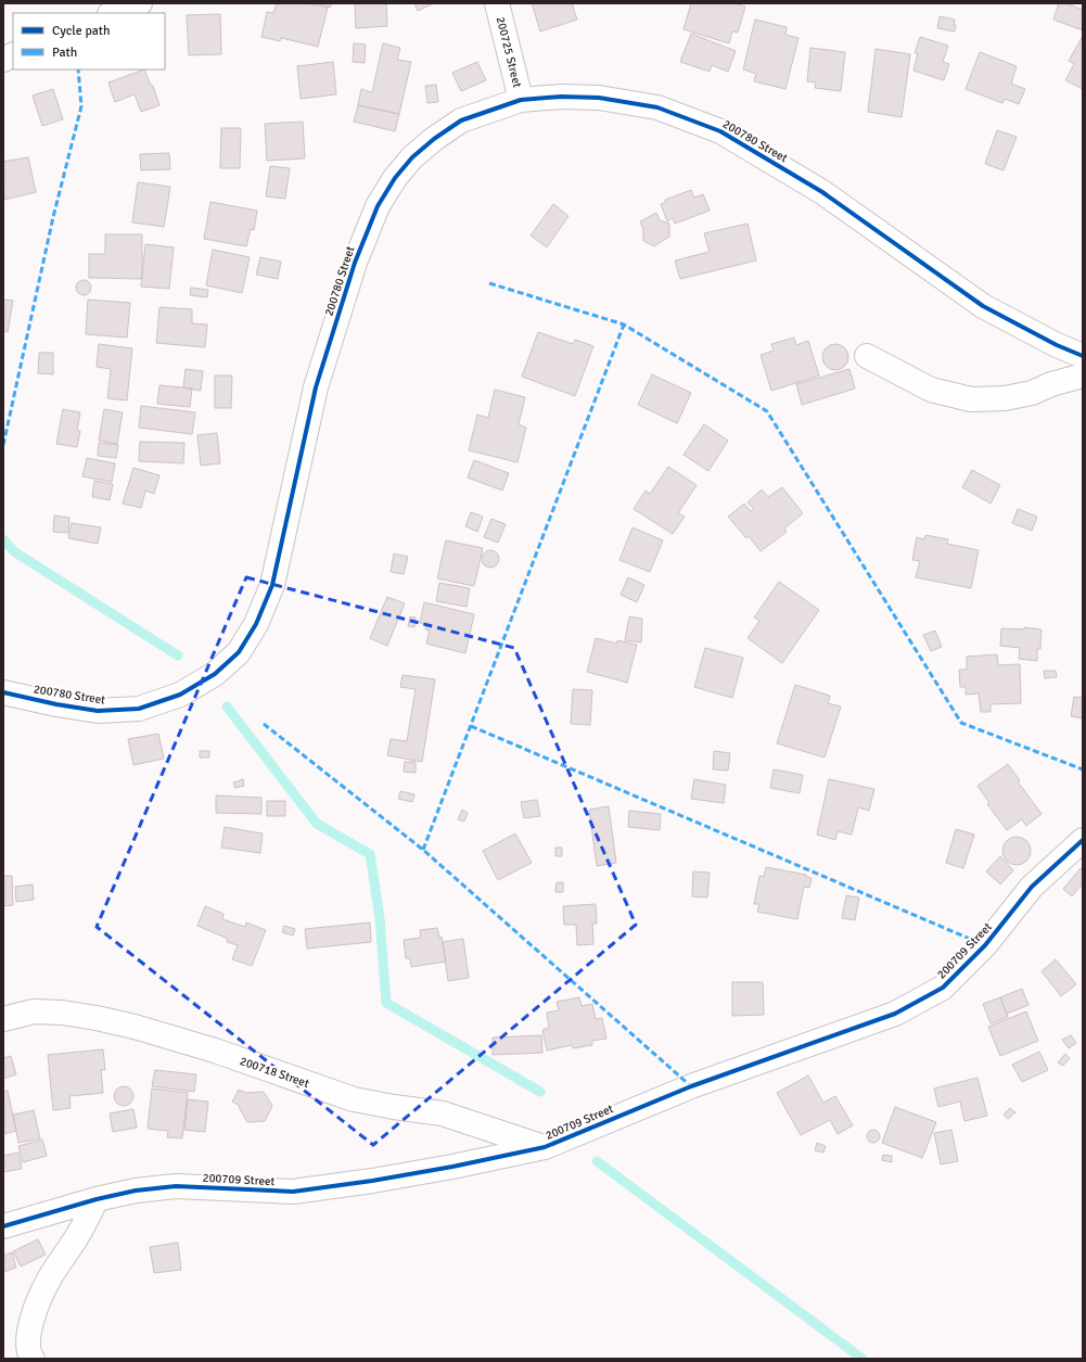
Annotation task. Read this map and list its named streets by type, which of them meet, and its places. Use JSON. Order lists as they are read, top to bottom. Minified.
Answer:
{"streets":{"street":["200725 Street","200780 Street","200709 Street","200718 Street"]},"crossings":[["200725 Street","200780 Street"],["200709 Street","200718 Street"]],"legend":["Cycle path","Path"]}
